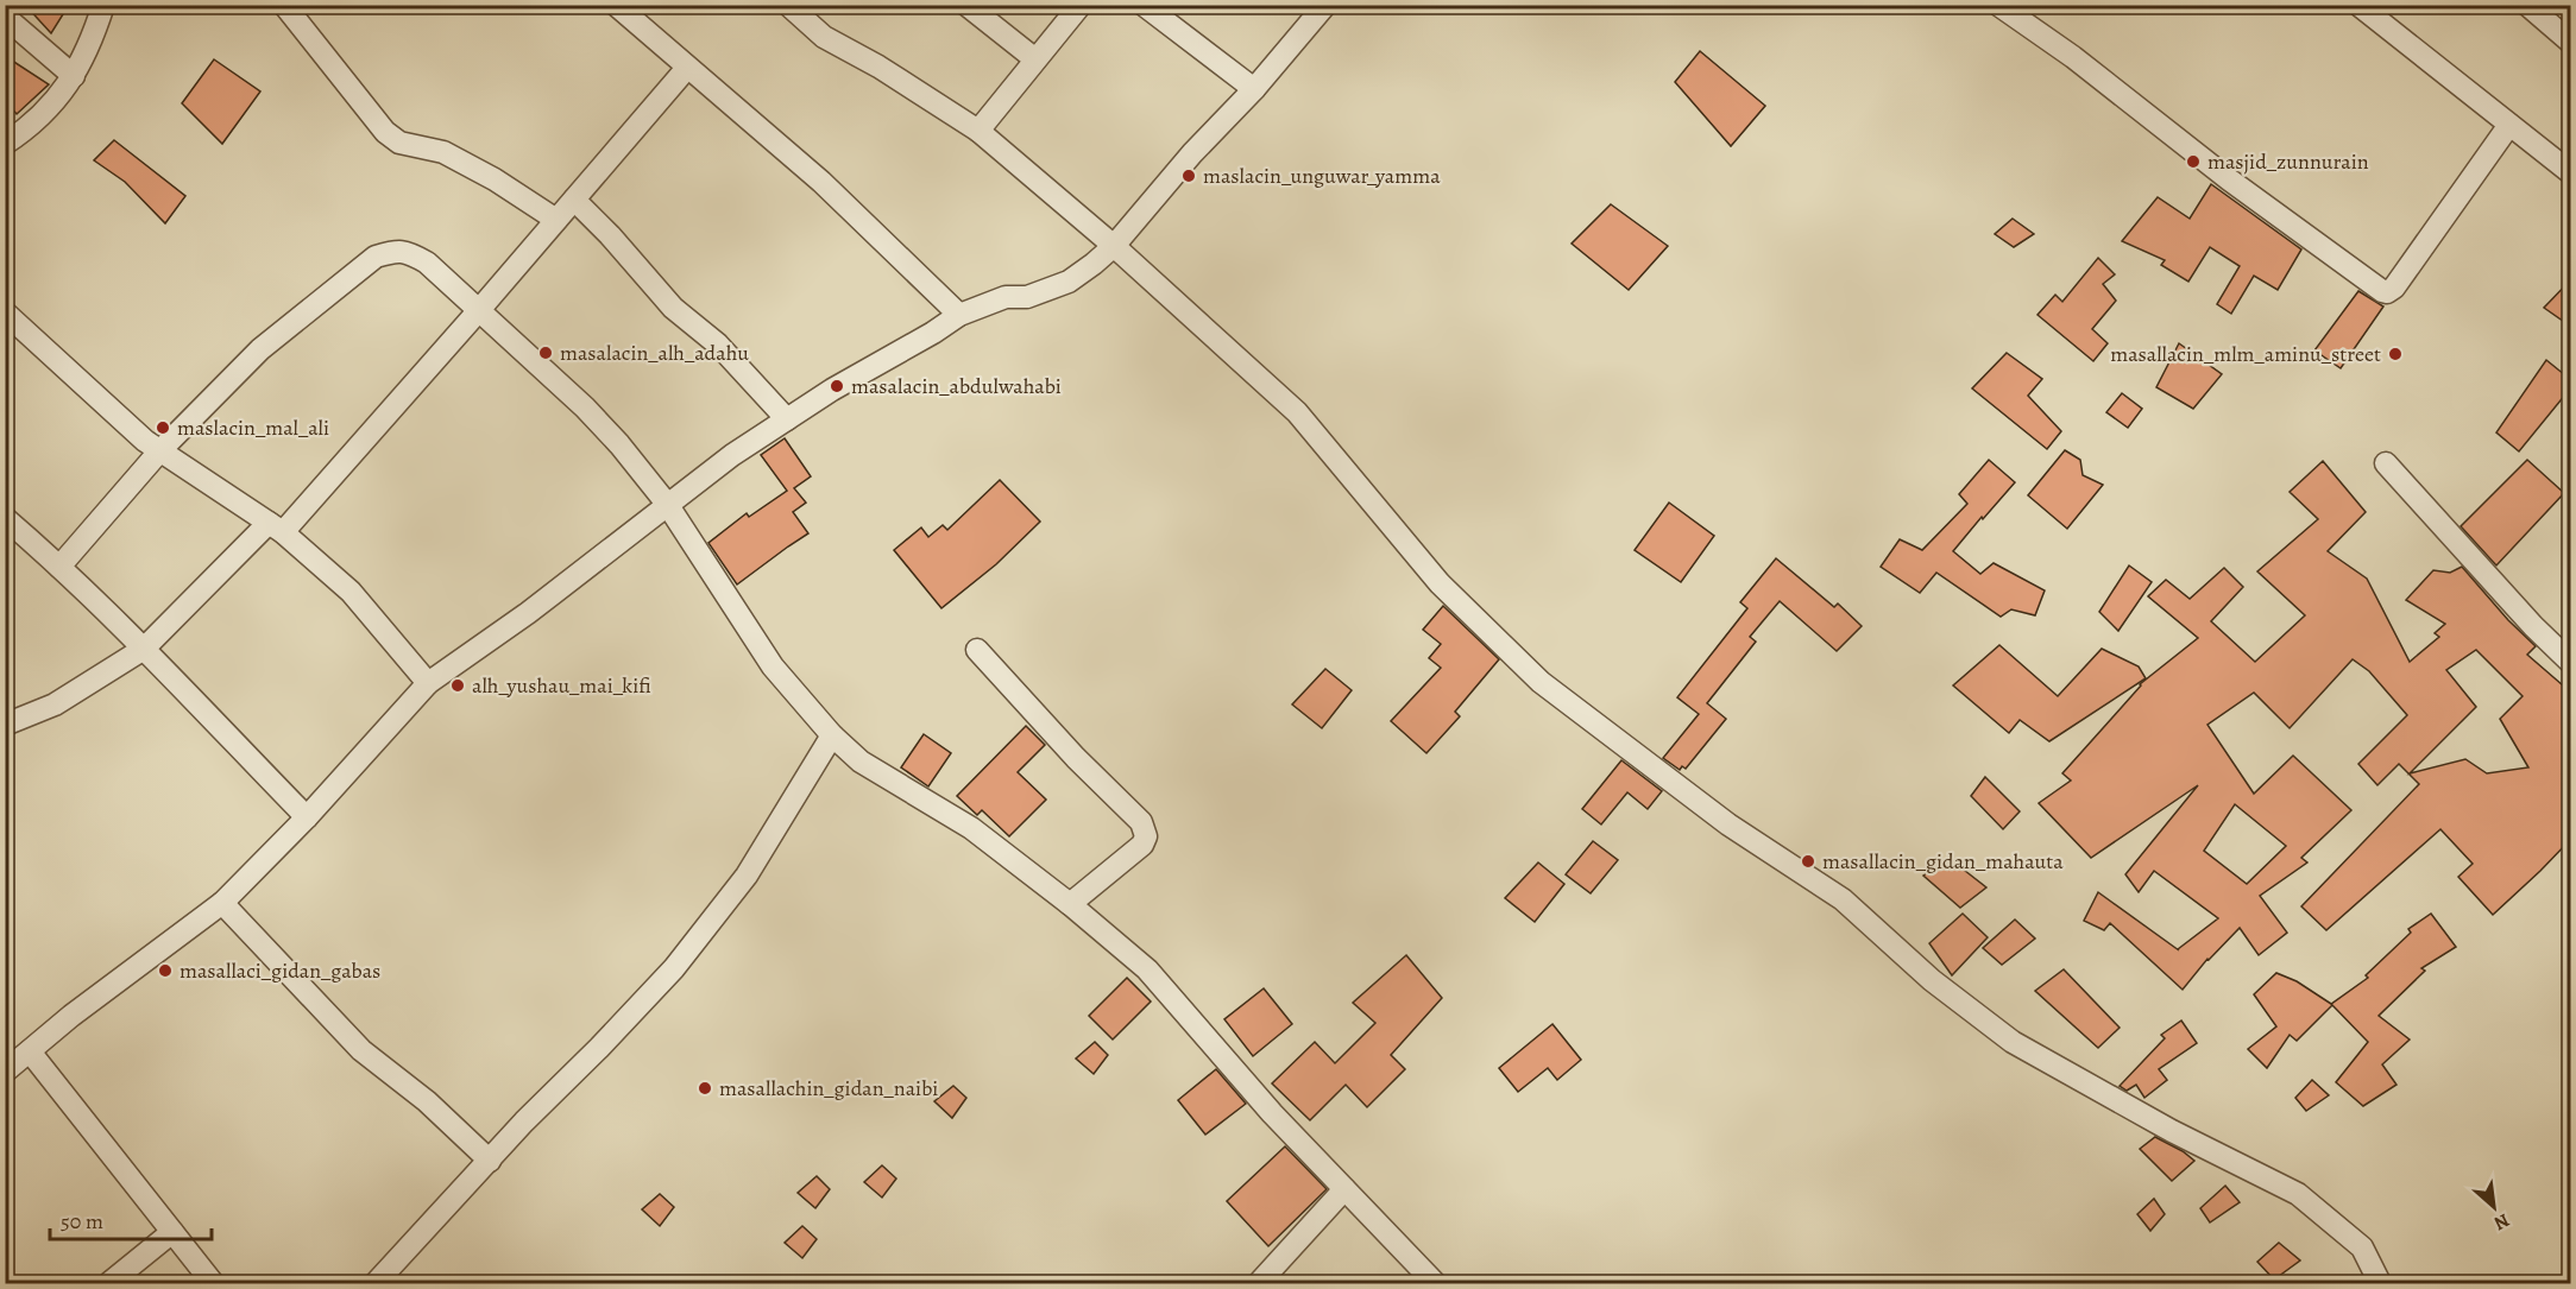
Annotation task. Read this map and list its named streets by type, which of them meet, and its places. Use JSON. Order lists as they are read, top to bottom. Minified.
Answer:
{"places":["masjid_zunnurain","maslacin_unguwar_yamma","masalacin_alh_adahu","masallacin_mlm_aminu_street","masalacin_abdulwahabi","maslacin_mal_ali","alh_yushau_mai_kifi","masallacin_gidan_mahauta","masallaci_gidan_gabas","masallachin_gidan_naibi"],"scale_bar":"50 m","north":"bottom right"}
